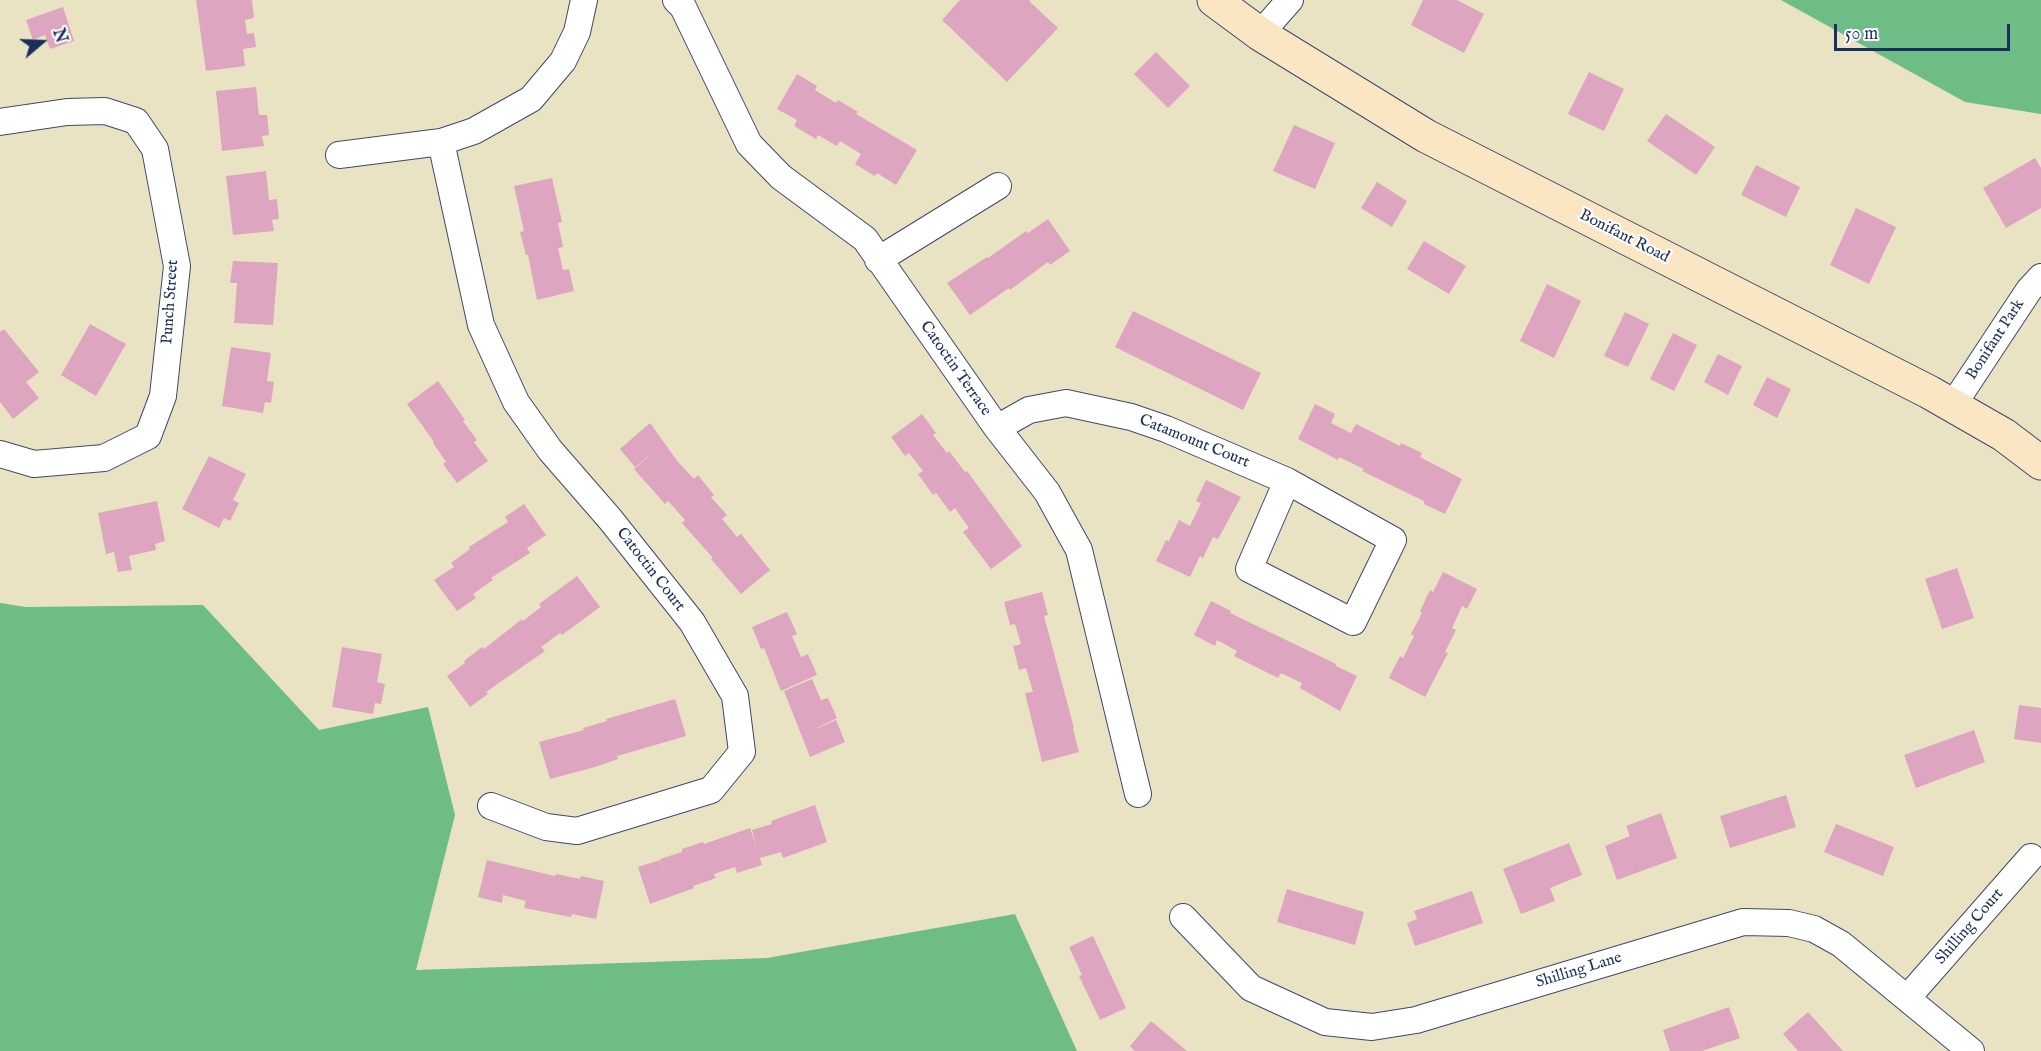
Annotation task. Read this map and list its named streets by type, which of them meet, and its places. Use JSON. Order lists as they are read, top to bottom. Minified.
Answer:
{"streets":{"main road":["Bonifant Road"],"street":["Punch Street","Bonifant Park","Catoctin Terrace","Catamount Court","Catoctin Court","Shilling Court","Shilling Lane"]},"crossings":[["Bonifant Road","Bonifant Park"],["Catoctin Terrace","Catamount Court"],["Shilling Court","Shilling Lane"]],"scale_bar":"50 m","north":"right"}
